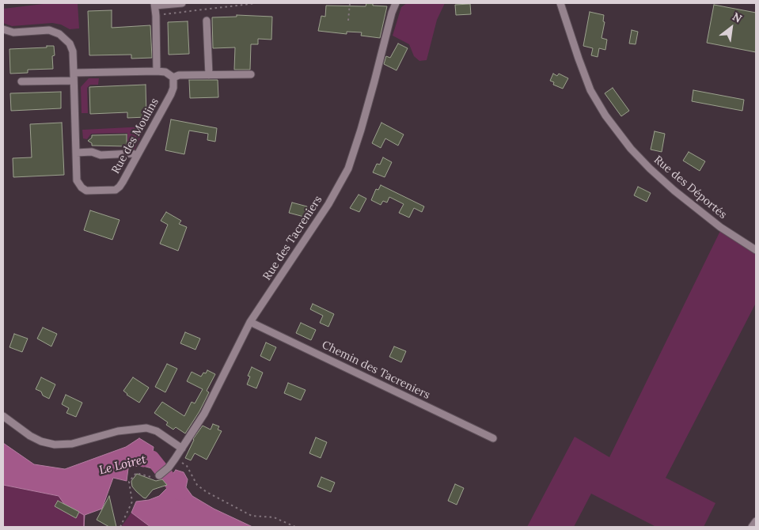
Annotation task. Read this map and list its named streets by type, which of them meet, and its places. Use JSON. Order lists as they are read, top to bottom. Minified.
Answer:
{"streets":{"street":["Rue des Moulins","Rue des Déportés","Rue des Tacreniers","Chemin des Tacreniers"]},"crossings":[["Rue des Tacreniers","Chemin des Tacreniers"]],"water":["Le Loiret"],"north":"top right"}
